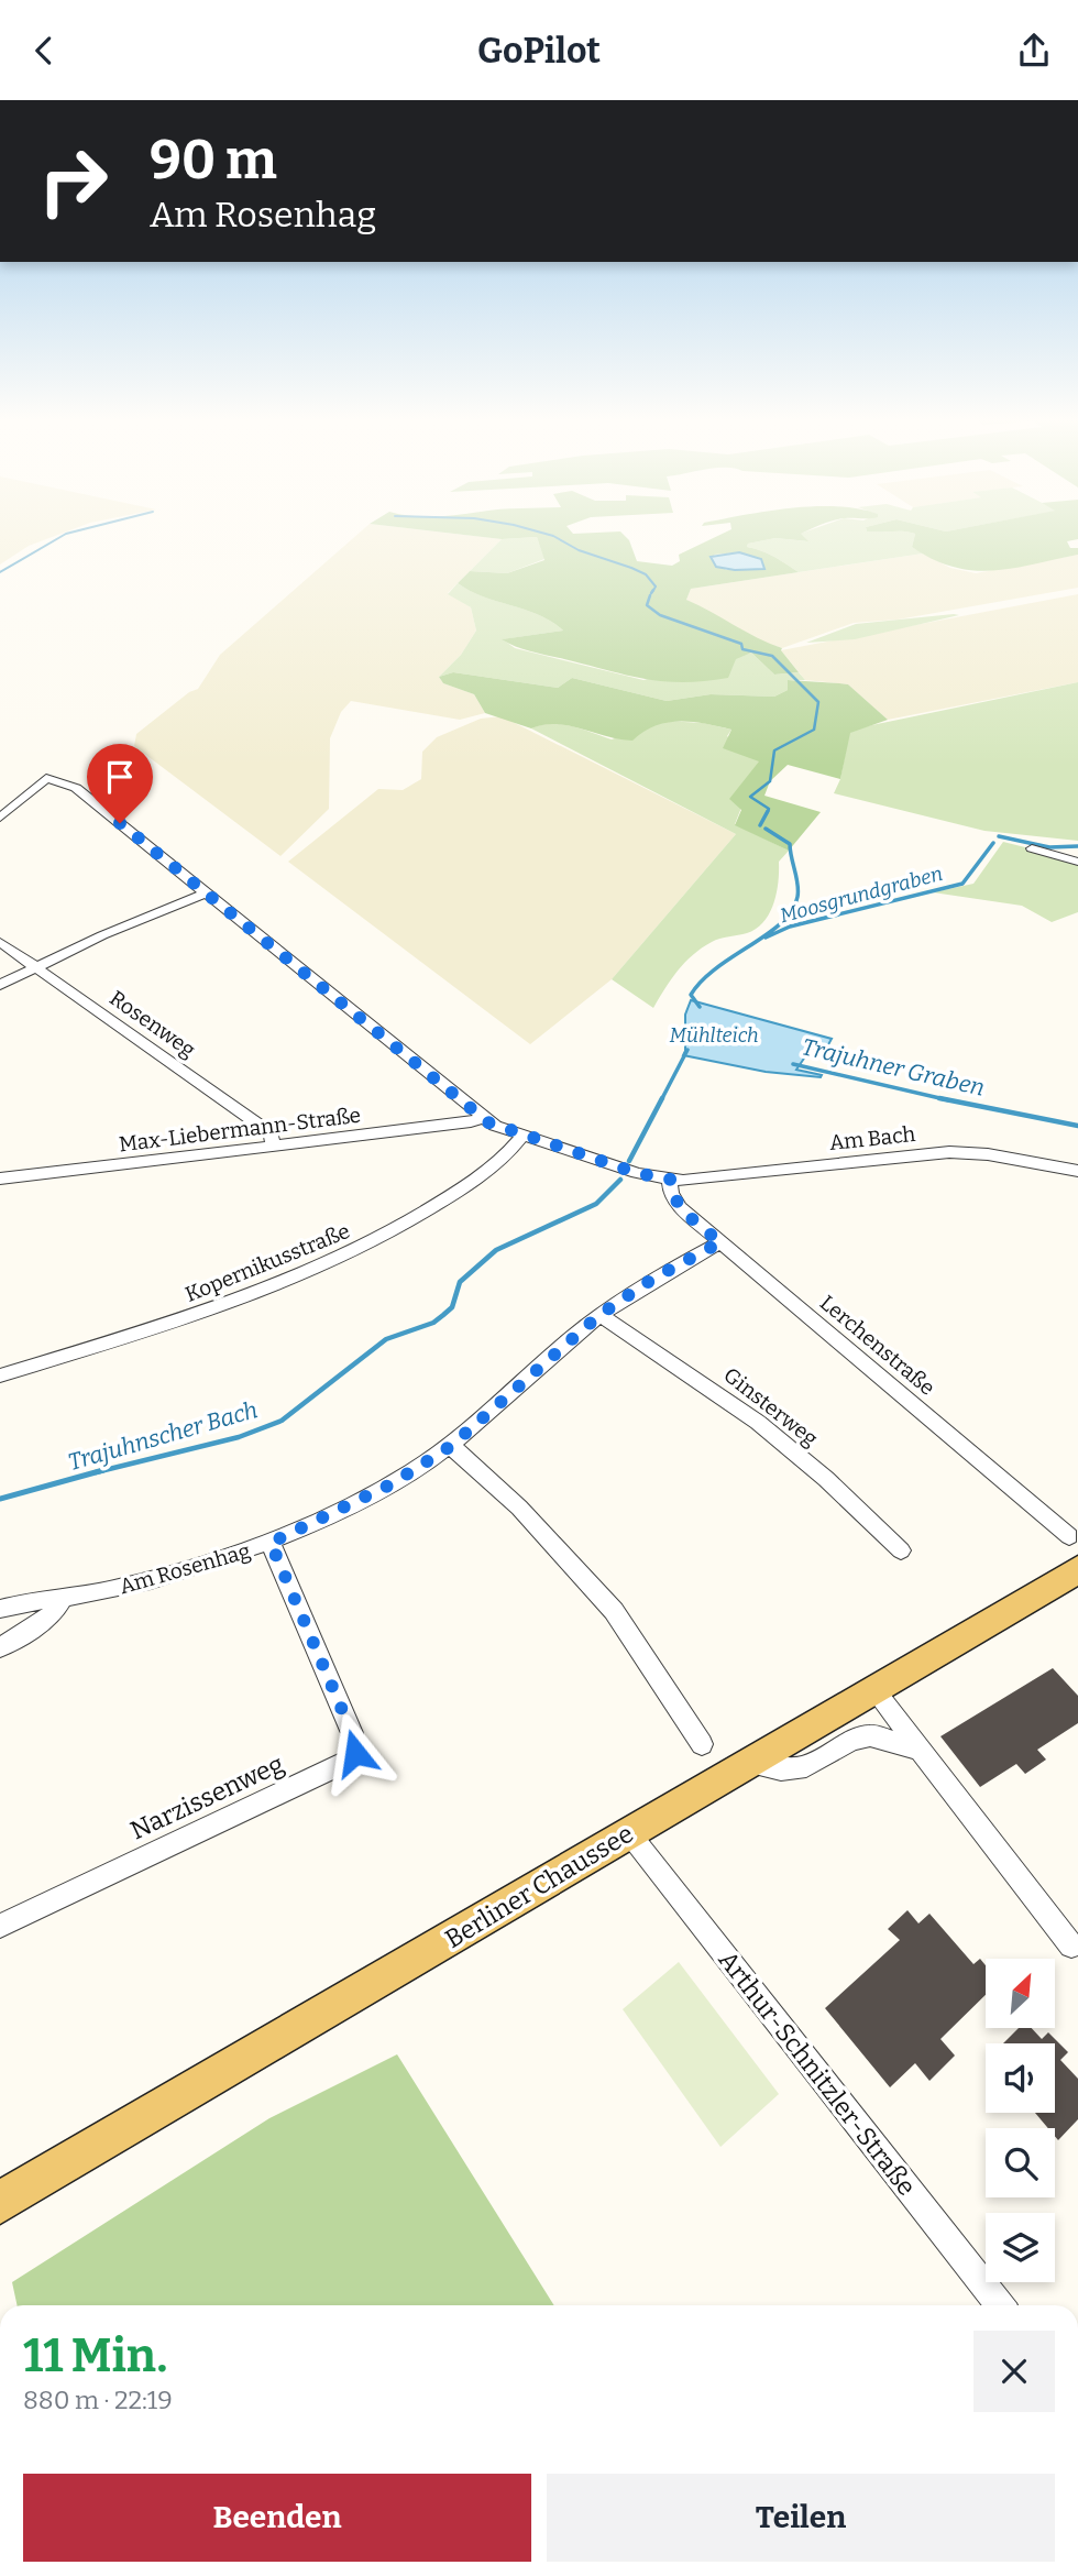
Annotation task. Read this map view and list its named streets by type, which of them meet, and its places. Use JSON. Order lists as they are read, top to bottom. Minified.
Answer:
{"streets":{"main road":["Berliner Chaussee"],"street":["Rosenweg","Max-Liebermann-Straße","Am Bach","Kopernikusstraße","Lerchenstraße","Ginsterweg","Am Rosenhag","Narzissenweg","Arthur-Schnitzler-Straße"]},"crossings":[["Rosenweg","Max-Liebermann-Straße"],["Max-Liebermann-Straße","Am Bach"],["Am Bach","Kopernikusstraße"],["Am Bach","Lerchenstraße"],["Lerchenstraße","Am Rosenhag"],["Ginsterweg","Am Rosenhag"],["Am Rosenhag","Narzissenweg"],["Berliner Chaussee","Arthur-Schnitzler-Straße"]],"water":["Moosgrundgraben","Mühlteich","Trajuhner Graben","Trajuhnscher Bach"],"north":"top right","page":{"header":"GoPilot","turn":["90 m","Am Rosenhag"],"heading":["11 Min.","880 m · 22:19"],"buttons":["Beenden","Teilen"]}}
